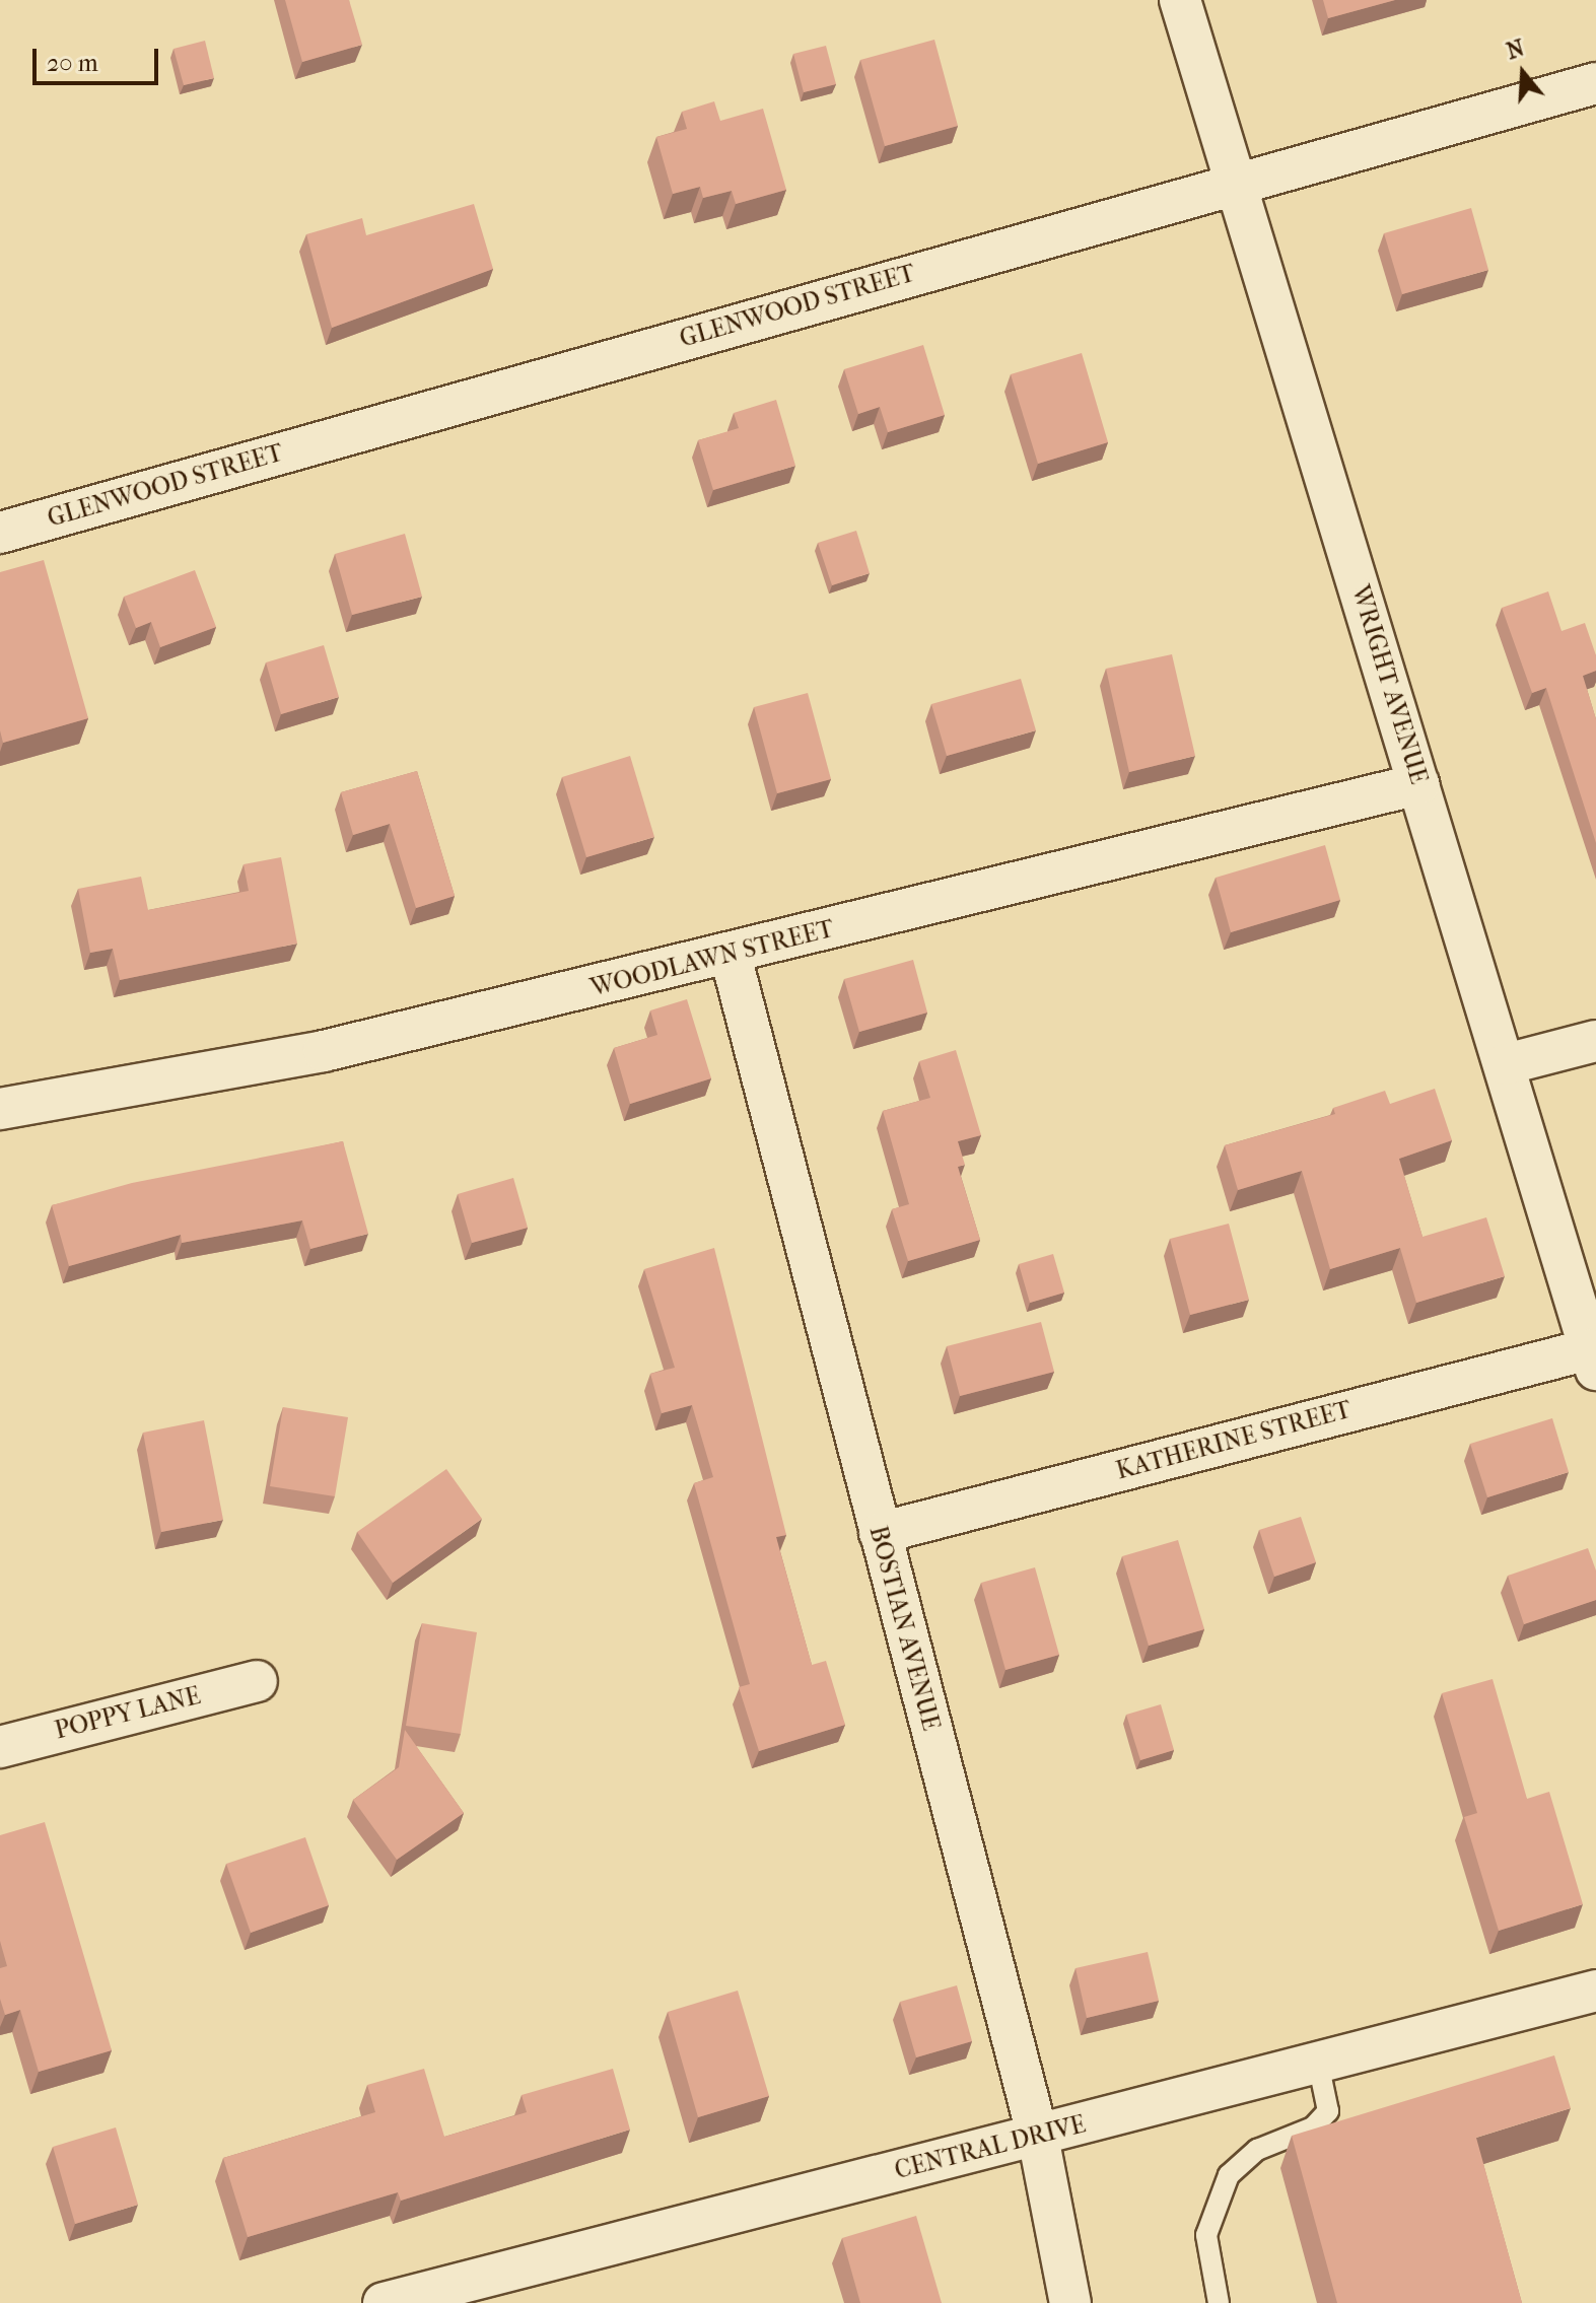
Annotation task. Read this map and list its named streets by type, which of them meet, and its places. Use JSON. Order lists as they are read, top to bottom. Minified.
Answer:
{"streets":{"street":["GLENWOOD STREET","WRIGHT AVENUE","WOODLAWN STREET","KATHERINE STREET","BOSTIAN AVENUE","POPPY LANE","CENTRAL DRIVE"]},"crossings":[["GLENWOOD STREET","WRIGHT AVENUE"],["WRIGHT AVENUE","WOODLAWN STREET"],["WRIGHT AVENUE","KATHERINE STREET"],["WOODLAWN STREET","BOSTIAN AVENUE"],["KATHERINE STREET","BOSTIAN AVENUE"],["BOSTIAN AVENUE","CENTRAL DRIVE"]],"scale_bar":"20 m","north":"top"}
